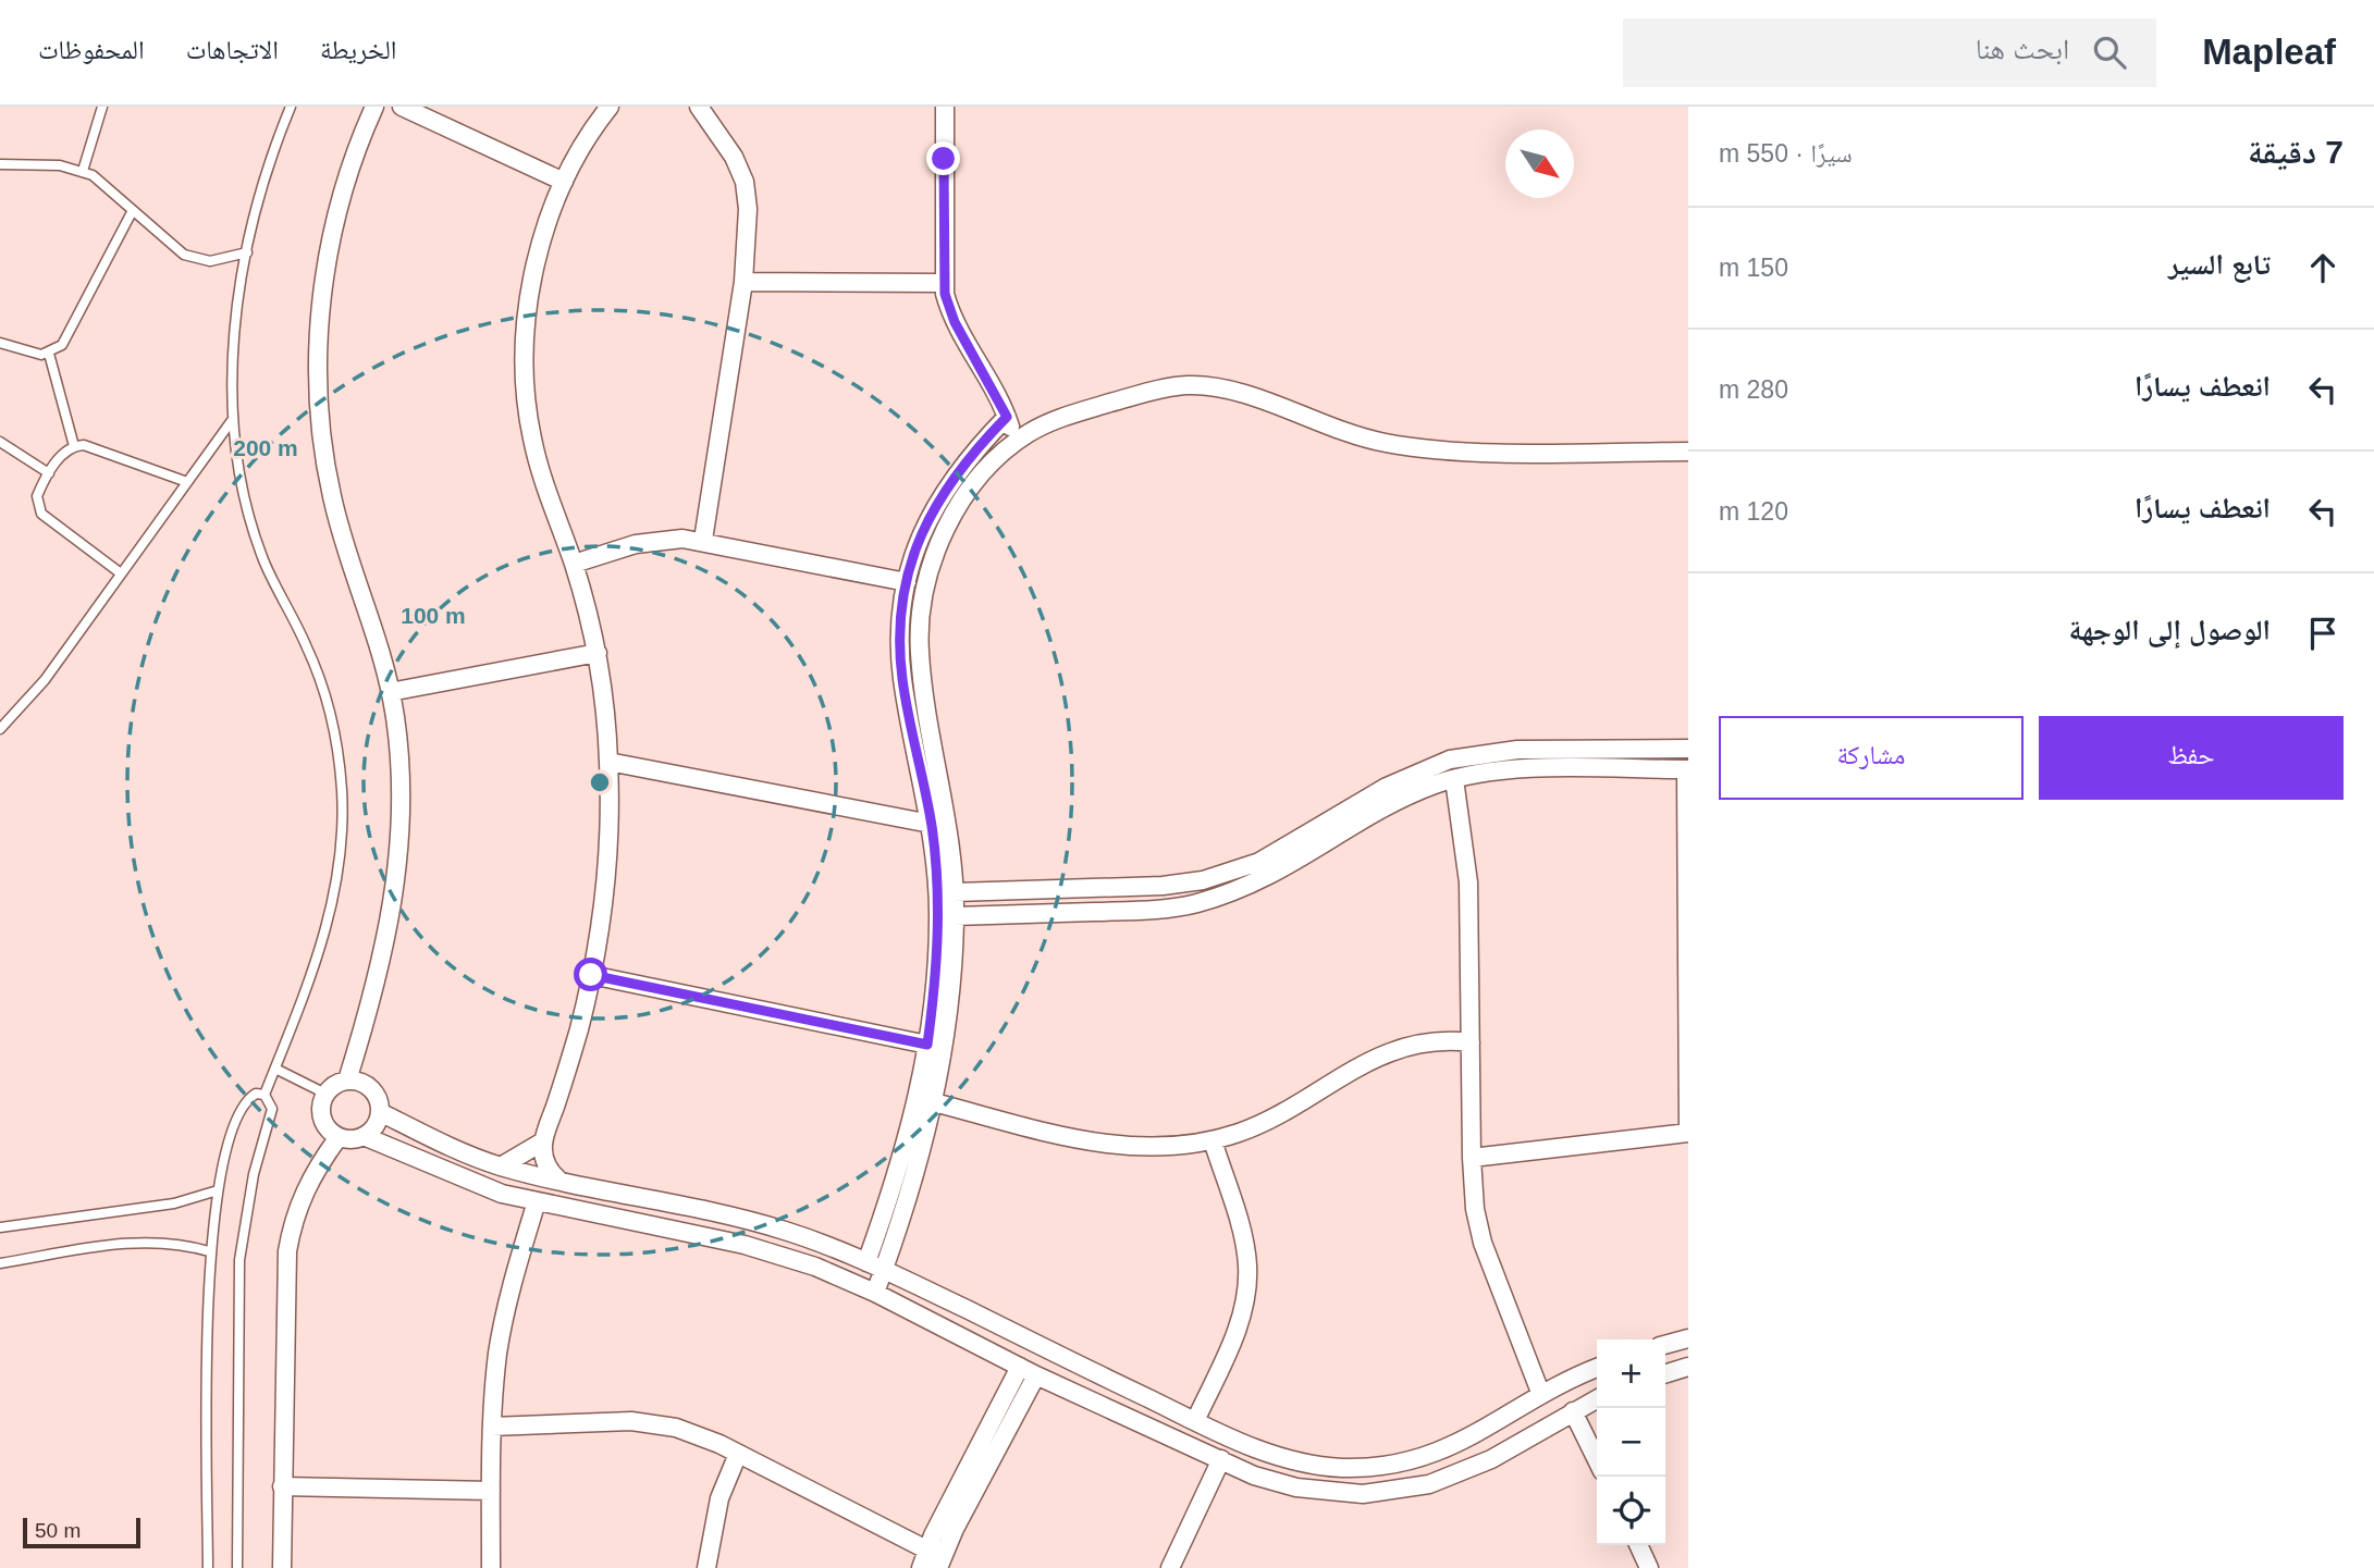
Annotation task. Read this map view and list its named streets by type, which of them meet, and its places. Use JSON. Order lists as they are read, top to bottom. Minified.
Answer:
{"scale_bar":"50 m","north":"bottom right","page":{"header":"Mapleaf","search":"ابحث هنا","nav":["الخريطة","الاتجاهات","المحفوظات"],"heading":["7 دقيقة","سيرًا · 550 m"],"list":[["تابع السير","150 m"],["انعطف يسارًا","280 m"],["انعطف يسارًا","120 m"],"الوصول إلى الوجهة"],"buttons":["حفظ","مشاركة"],"map_buttons":["+","−"],"scale":"50 m"},"rings":["200 m","100 m"]}
